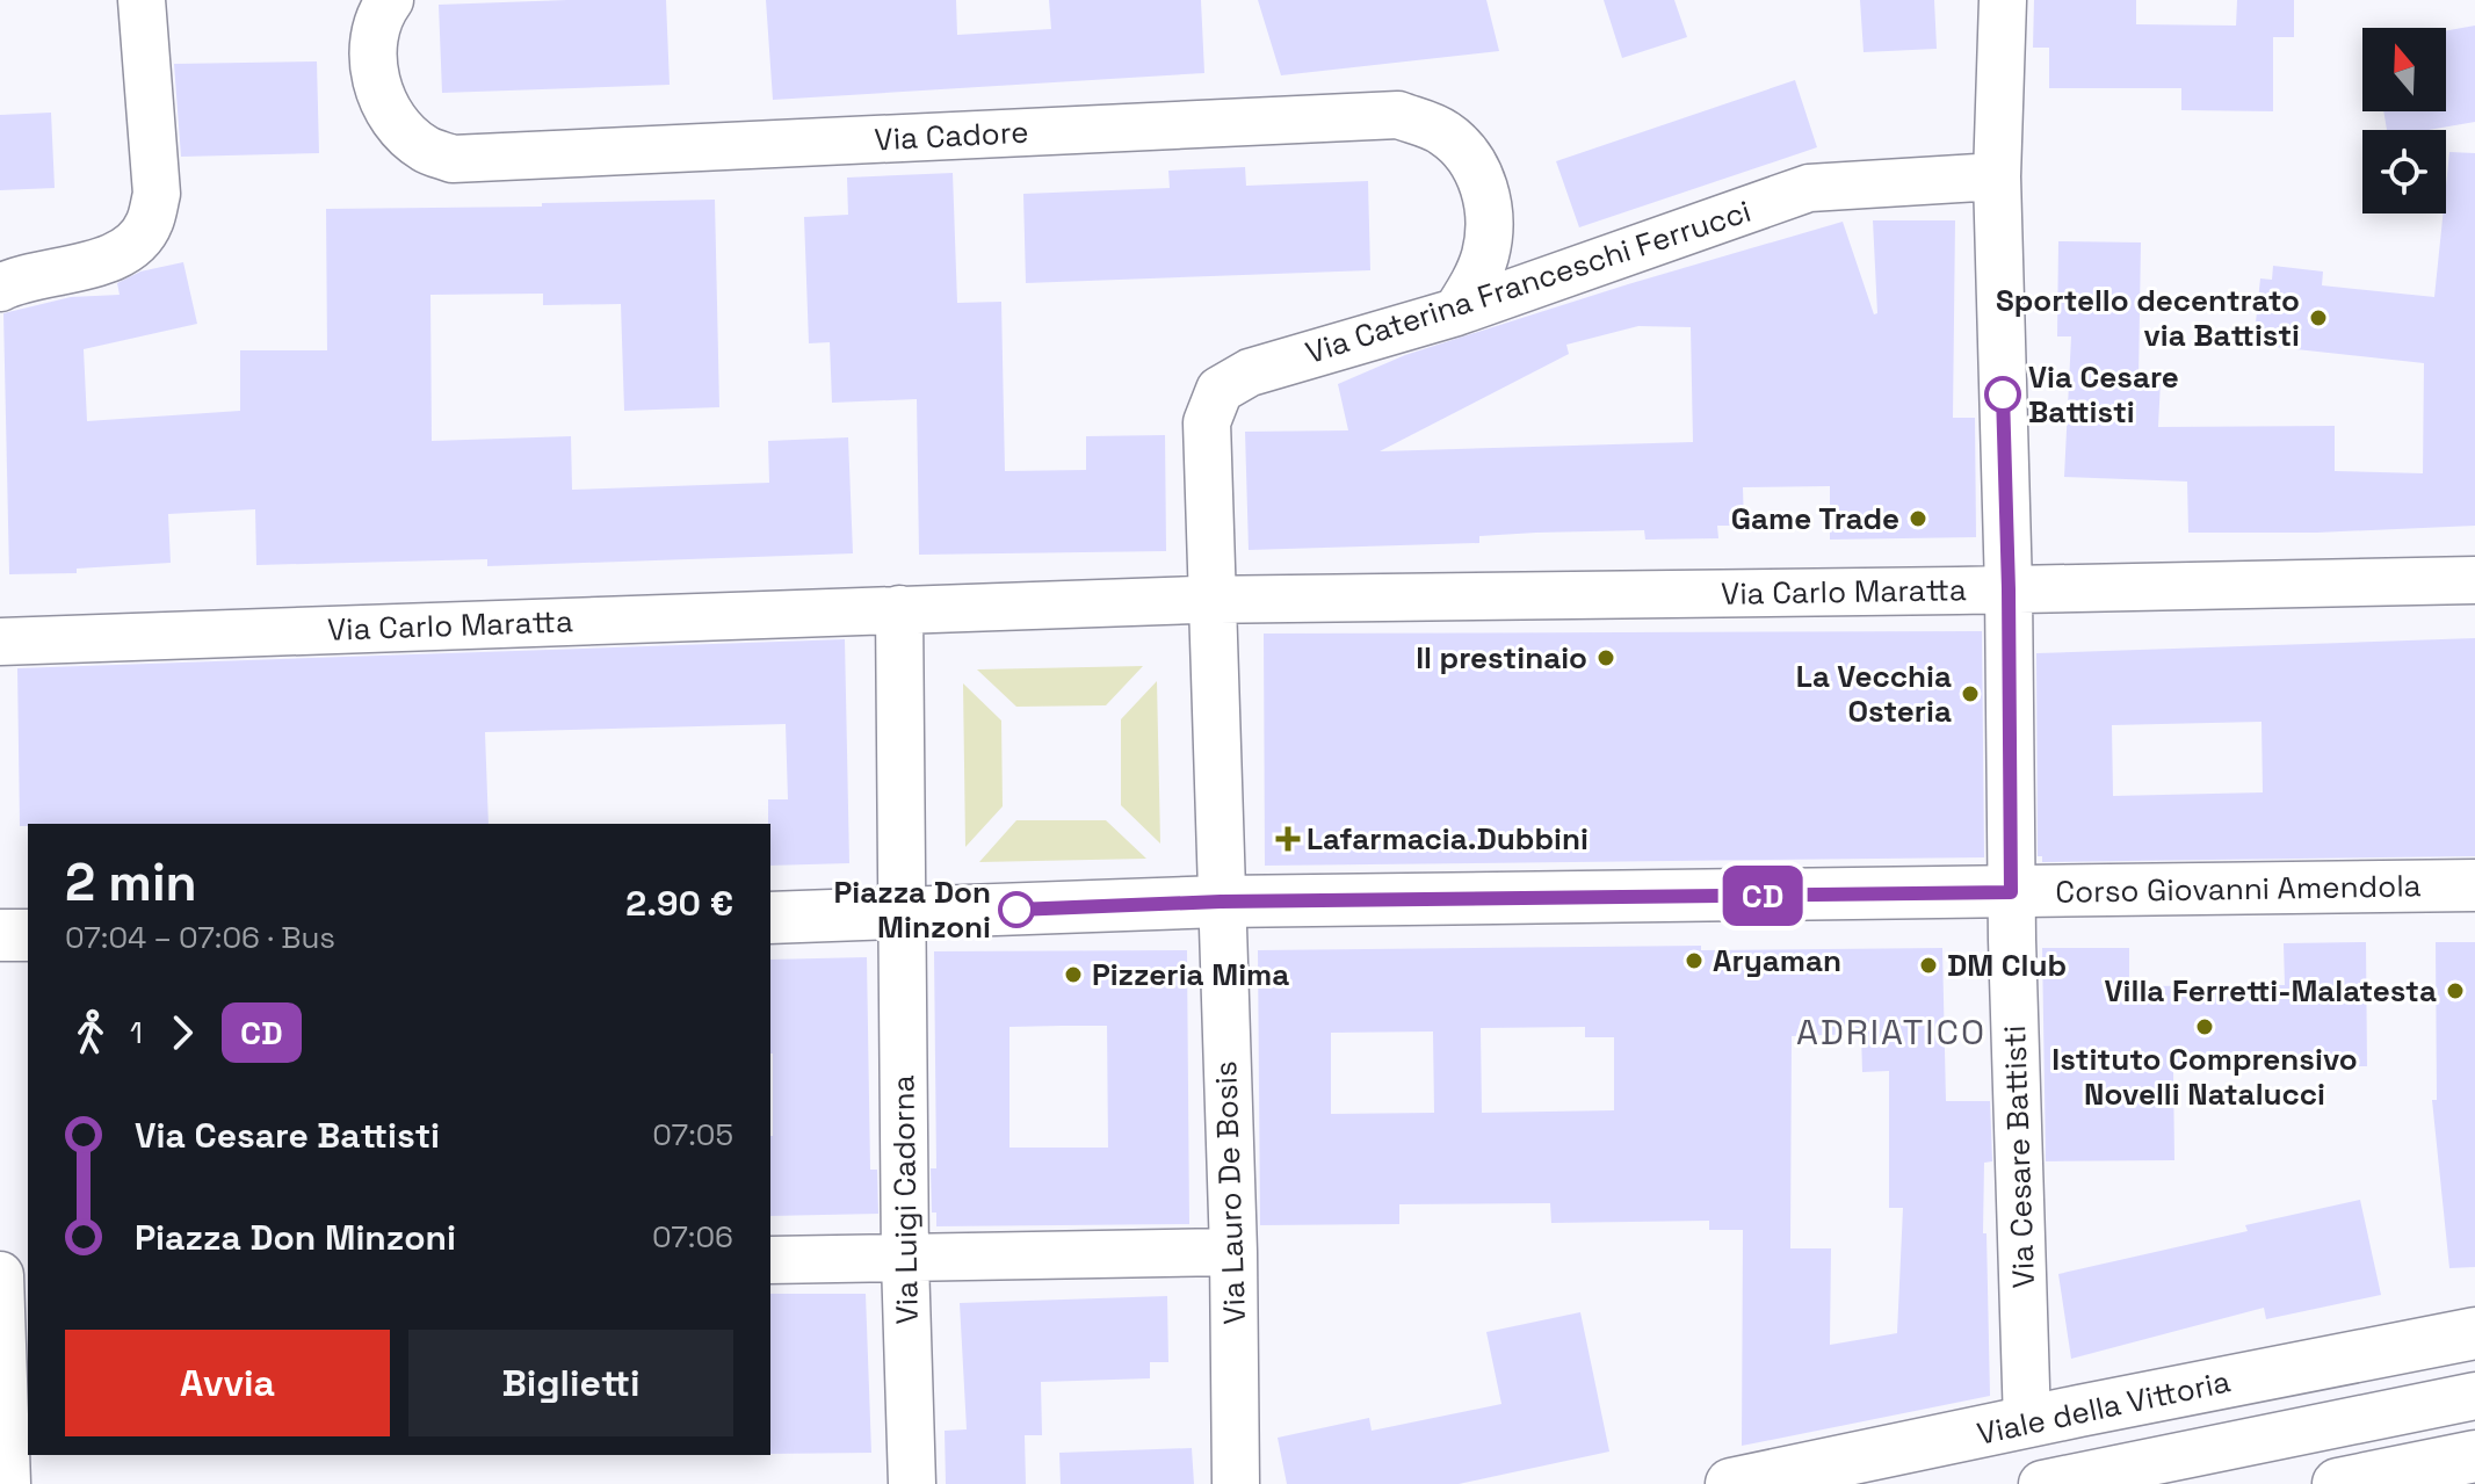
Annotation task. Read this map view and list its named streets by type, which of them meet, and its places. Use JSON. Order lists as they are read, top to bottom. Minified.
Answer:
{"streets":{"street":["Via Cadore","Via Caterina Franceschi Ferrucci","Via Carlo Maratta","Corso Giovanni Amendola","Via Cesare Battisti","Via Lauro De Bosis","Via Luigi Cadorna","Viale della Vittoria"]},"crossings":[["Via Cadore","Via Caterina Franceschi Ferrucci"],["Via Caterina Franceschi Ferrucci","Via Carlo Maratta"],["Via Caterina Franceschi Ferrucci","Corso Giovanni Amendola"],["Via Caterina Franceschi Ferrucci","Via Cesare Battisti"],["Via Caterina Franceschi Ferrucci","Via Lauro De Bosis"],["Via Carlo Maratta","Via Cesare Battisti"],["Via Carlo Maratta","Via Luigi Cadorna"],["Corso Giovanni Amendola","Via Cesare Battisti"],["Corso Giovanni Amendola","Via Lauro De Bosis"],["Corso Giovanni Amendola","Via Luigi Cadorna"],["Via Cesare Battisti","Viale della Vittoria"]],"districts":["ADRIATICO"],"places":{"other":["Sportello decentrato via Battisti","Via Cesare Battisti","Game Trade","Il prestinaio","La Vecchia Osteria","Piazza Don Minzoni","Aryaman","DM Club","Pizzeria Mima","Villa Ferretti-Malatesta","Istituto Comprensivo Novelli Natalucci"],"health":["Lafarmacia.Dubbini"]},"lines":["bus line CD"],"north":"top","page":{"on_map":"CD","heading":["2 min","07:04 – 07:06 · Bus","2.90 €"],"legs":["1","CD"],"list":[{"name":"Via Cesare Battisti","value":"07:05"},{"name":"Piazza Don Minzoni","value":"07:06"}],"buttons":["Avvia","Biglietti"]}}
